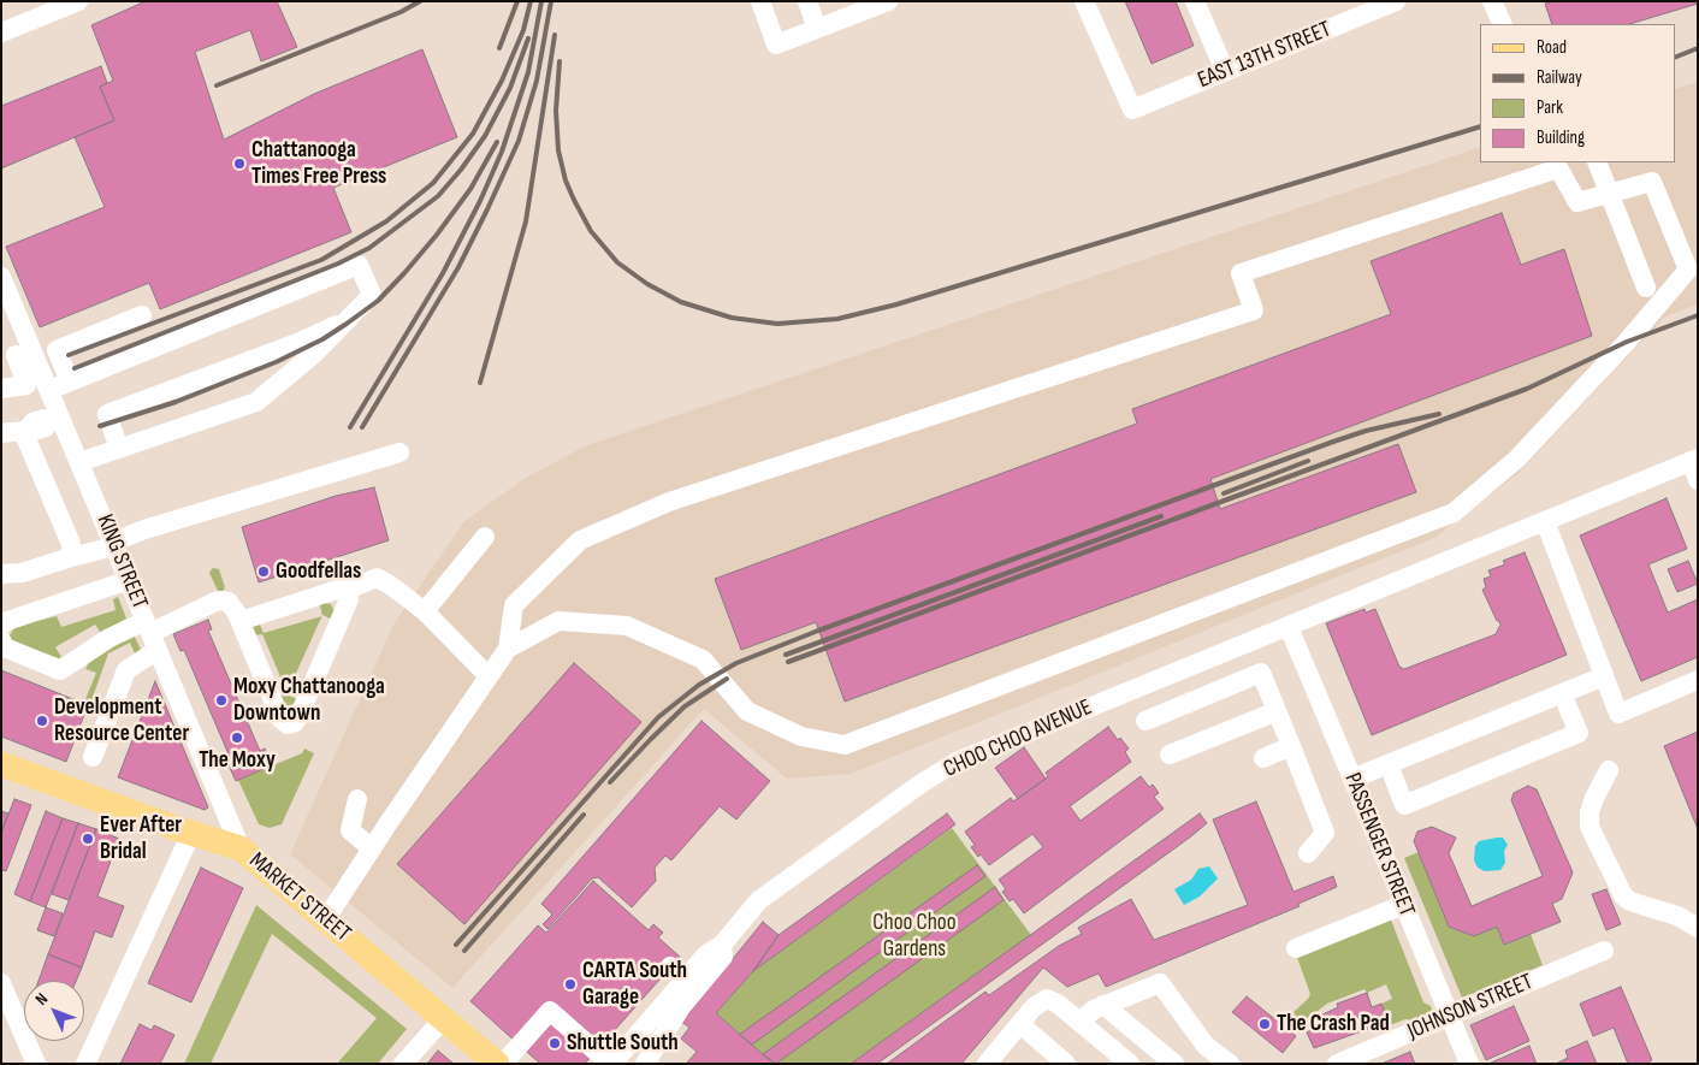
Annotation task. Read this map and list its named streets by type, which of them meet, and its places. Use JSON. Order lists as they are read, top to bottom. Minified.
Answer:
{"streets":{"main road":["MARKET STREET"],"street":["EAST 13TH STREET","KING STREET","CHOO CHOO AVENUE","PASSENGER STREET","JOHNSON STREET"]},"crossings":[["KING STREET","MARKET STREET"],["CHOO CHOO AVENUE","PASSENGER STREET"],["PASSENGER STREET","JOHNSON STREET"]],"parks":["Choo Choo Gardens"],"places":["Chattanooga Times Free Press","Goodfellas","Moxy Chattanooga Downtown","Development Resource Center","The Moxy","Ever After Bridal","CARTA South Garage","The Crash Pad","Shuttle South"],"legend":["Road","Railway","Park","Building"],"north":"top left"}
